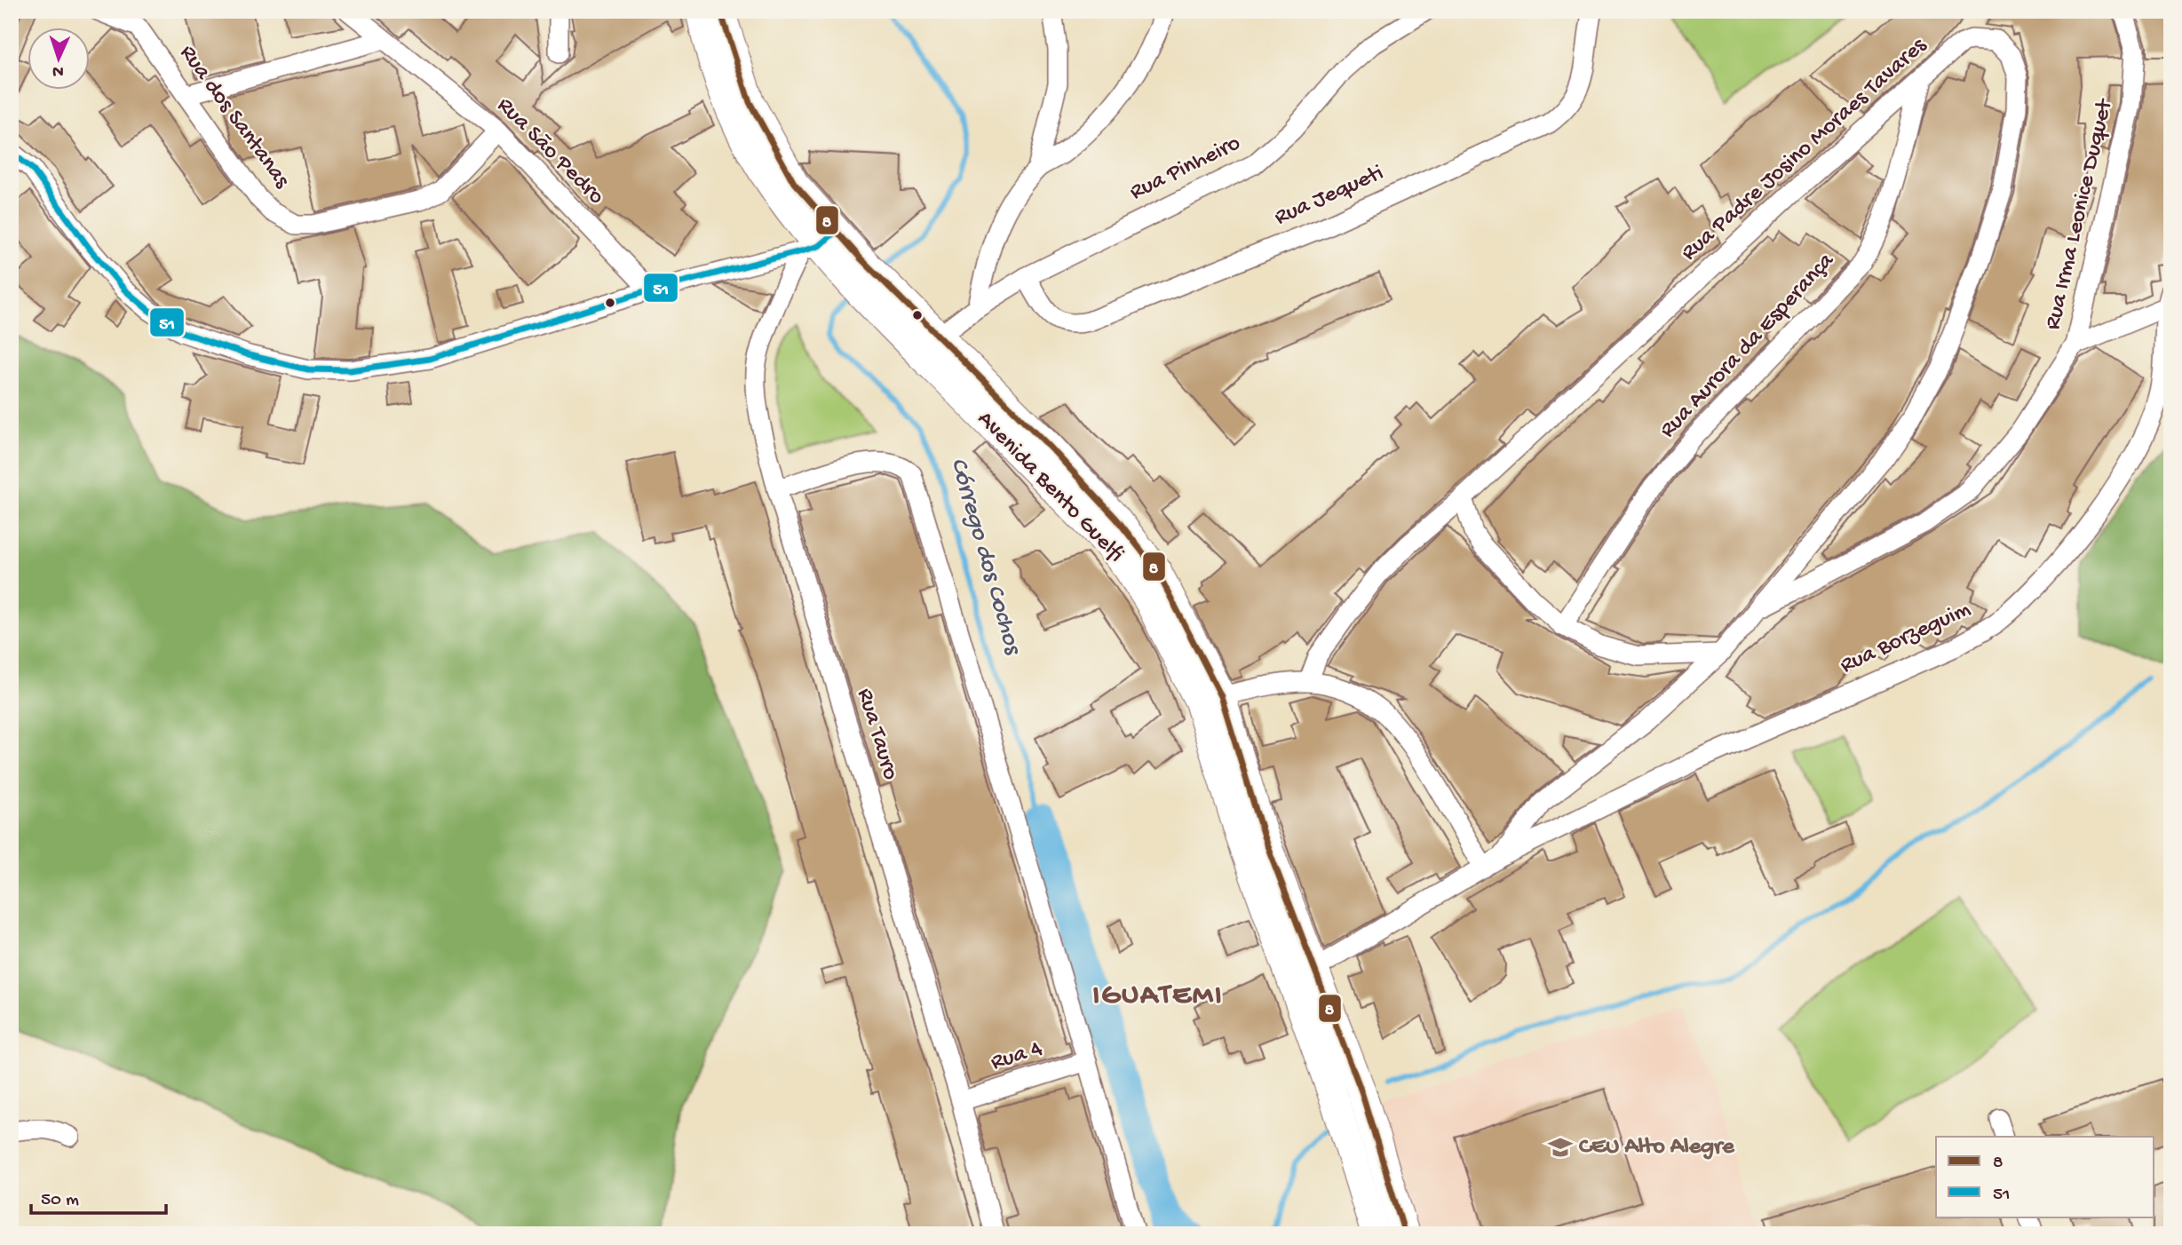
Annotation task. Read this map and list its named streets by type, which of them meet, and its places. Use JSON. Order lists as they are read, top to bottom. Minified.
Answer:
{"streets":{"main road":["Avenida Bento Guelfi"],"street":["Rua dos Santanas","Rua Padre Josino Moraes Tavares","Rua São Pedro","Rua Pinheiro","Rua Jequeti","Rua Irma Leonice Duquet","Rua Aurora da Esperança","Rua Borzeguim","Rua Tauro","Rua 4"]},"crossings":[["Rua dos Santanas","Rua São Pedro"],["Rua Padre Josino Moraes Tavares","Rua Irma Leonice Duquet"],["Rua Padre Josino Moraes Tavares","Rua Aurora da Esperança"],["Rua Padre Josino Moraes Tavares","Avenida Bento Guelfi"],["Rua Padre Josino Moraes Tavares","Rua Borzeguim"],["Rua Pinheiro","Rua Jequeti"],["Rua Pinheiro","Avenida Bento Guelfi"],["Avenida Bento Guelfi","Rua Tauro"],["Rua Tauro","Rua 4"]],"districts":["IGUATEMI"],"water":["Córrego dos Cochos"],"places":{"school or university":["CEU Alto Alegre"]},"lines":["transit line 8","transit line 51"],"legend":["8","51"],"scale_bar":"50 m","north":"bottom"}
